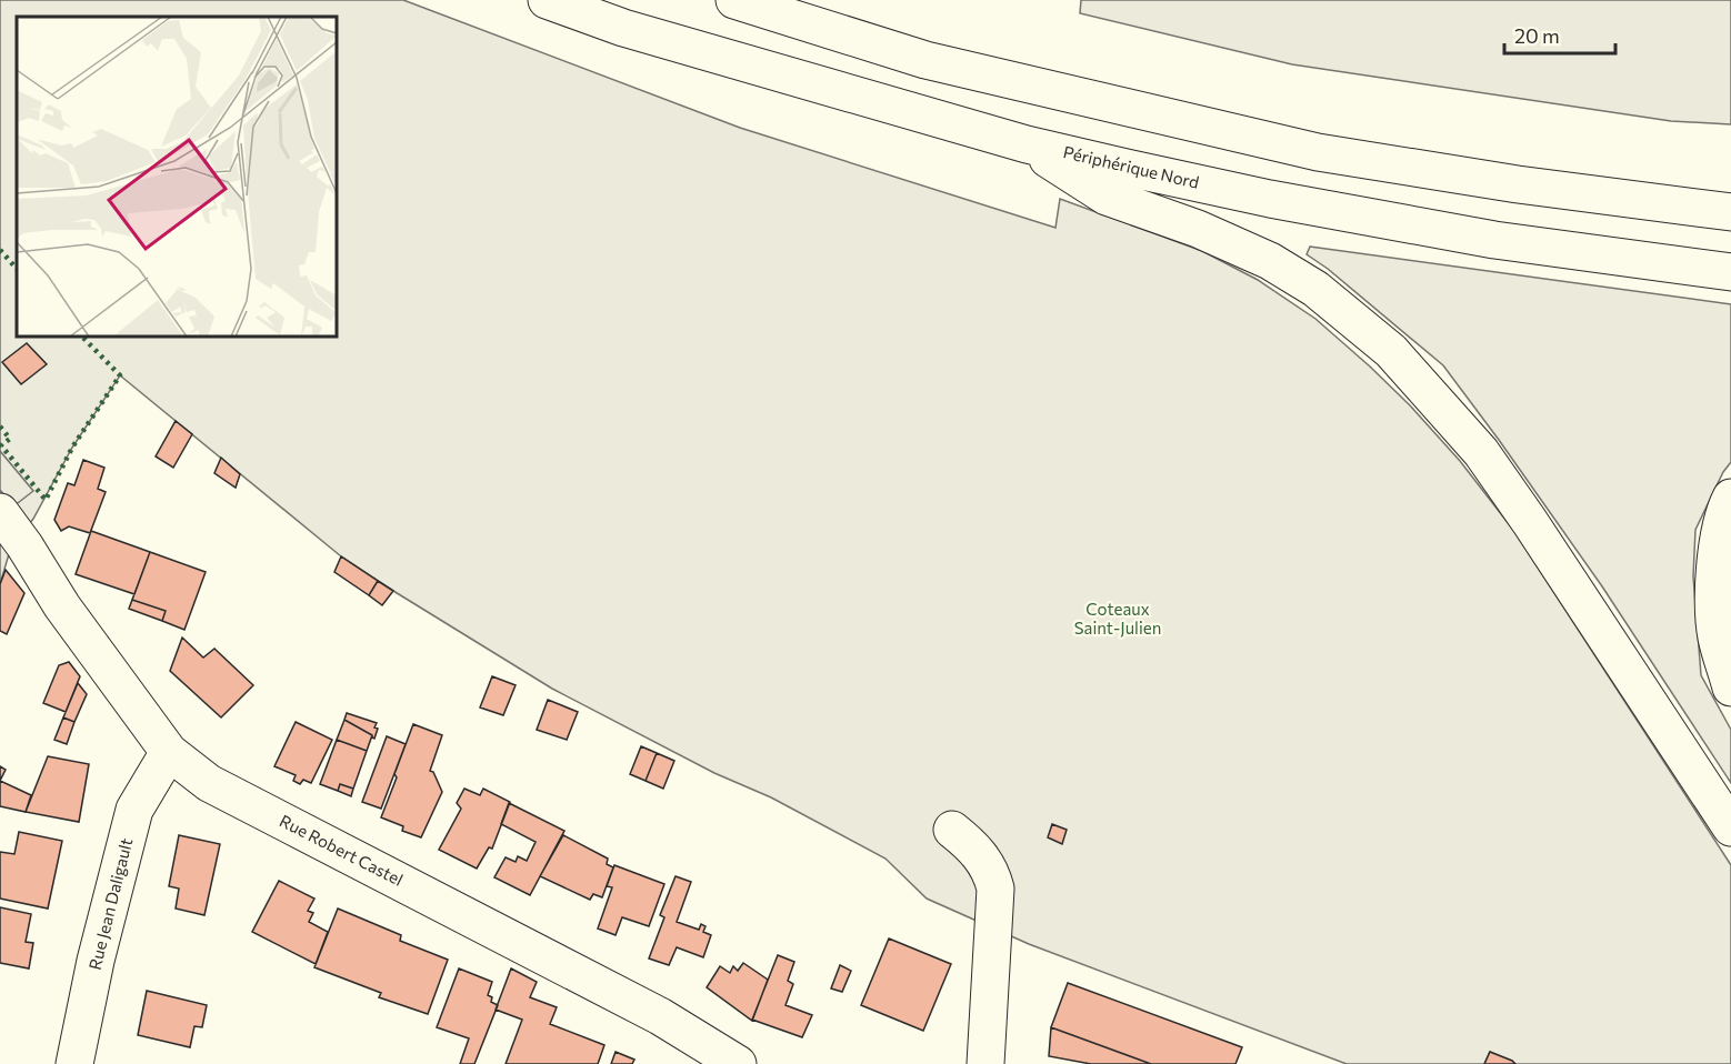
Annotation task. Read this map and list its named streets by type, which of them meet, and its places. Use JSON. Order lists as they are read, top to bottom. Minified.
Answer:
{"streets":{"main road":["Périphérique Nord","Rue Robert Castel","Rue Jean Daligault"]},"crossings":[["Rue Robert Castel","Rue Jean Daligault"]],"parks":["Coteaux Saint-Julien"],"scale_bar":"20 m"}
